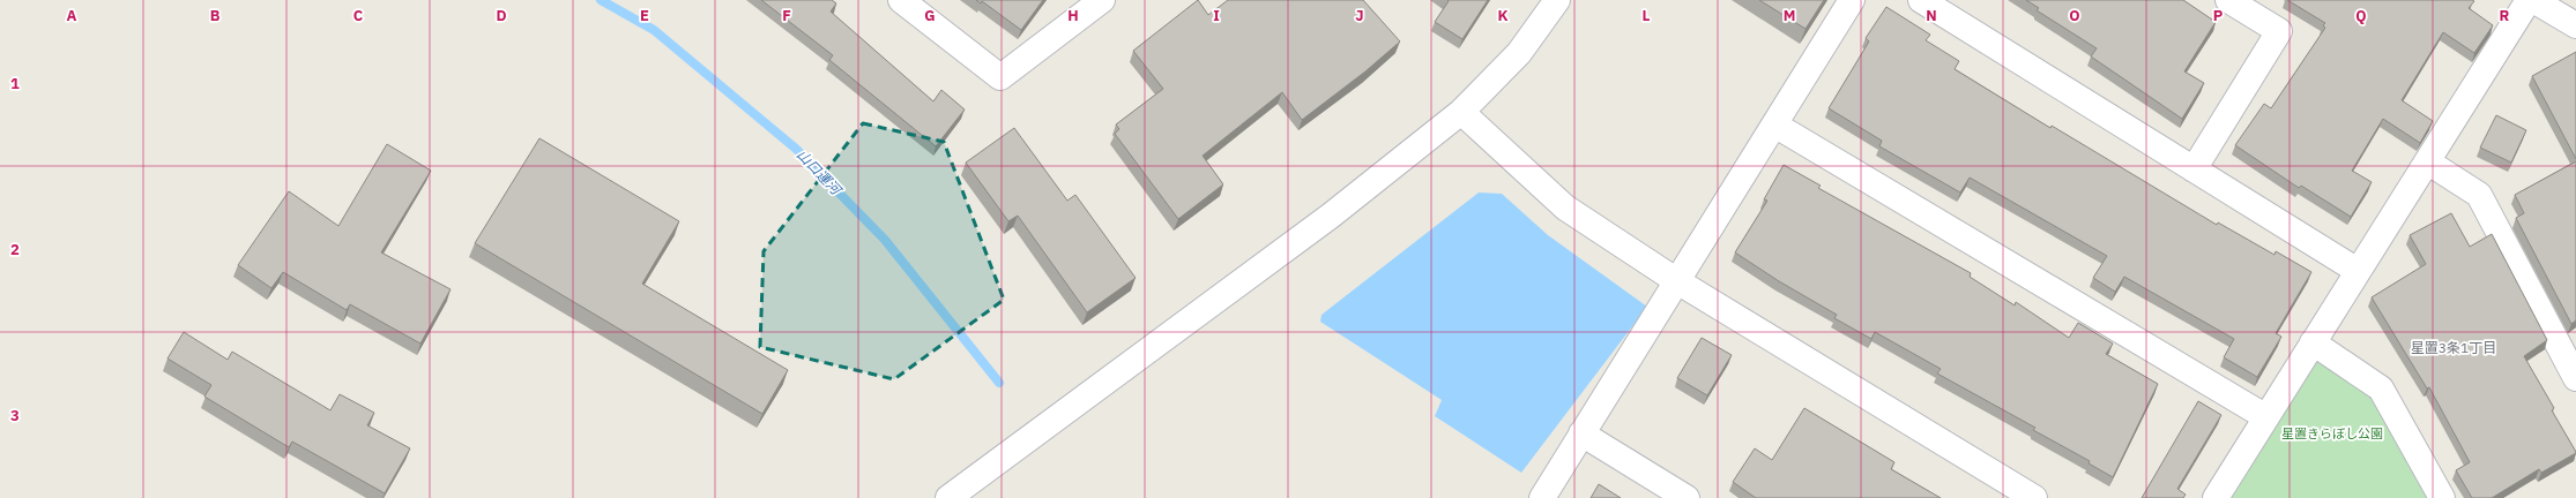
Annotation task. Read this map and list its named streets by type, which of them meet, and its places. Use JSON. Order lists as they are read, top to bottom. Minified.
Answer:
{"districts":["星置3条1丁目"],"water":["山口運河"],"parks":["星置きらぼし公園"],"grid":{"columns":["A","B","C","D","E","F","G","H","I","J","K","L","M","N","O","P","Q","R"],"rows":["1","2","3"]}}
